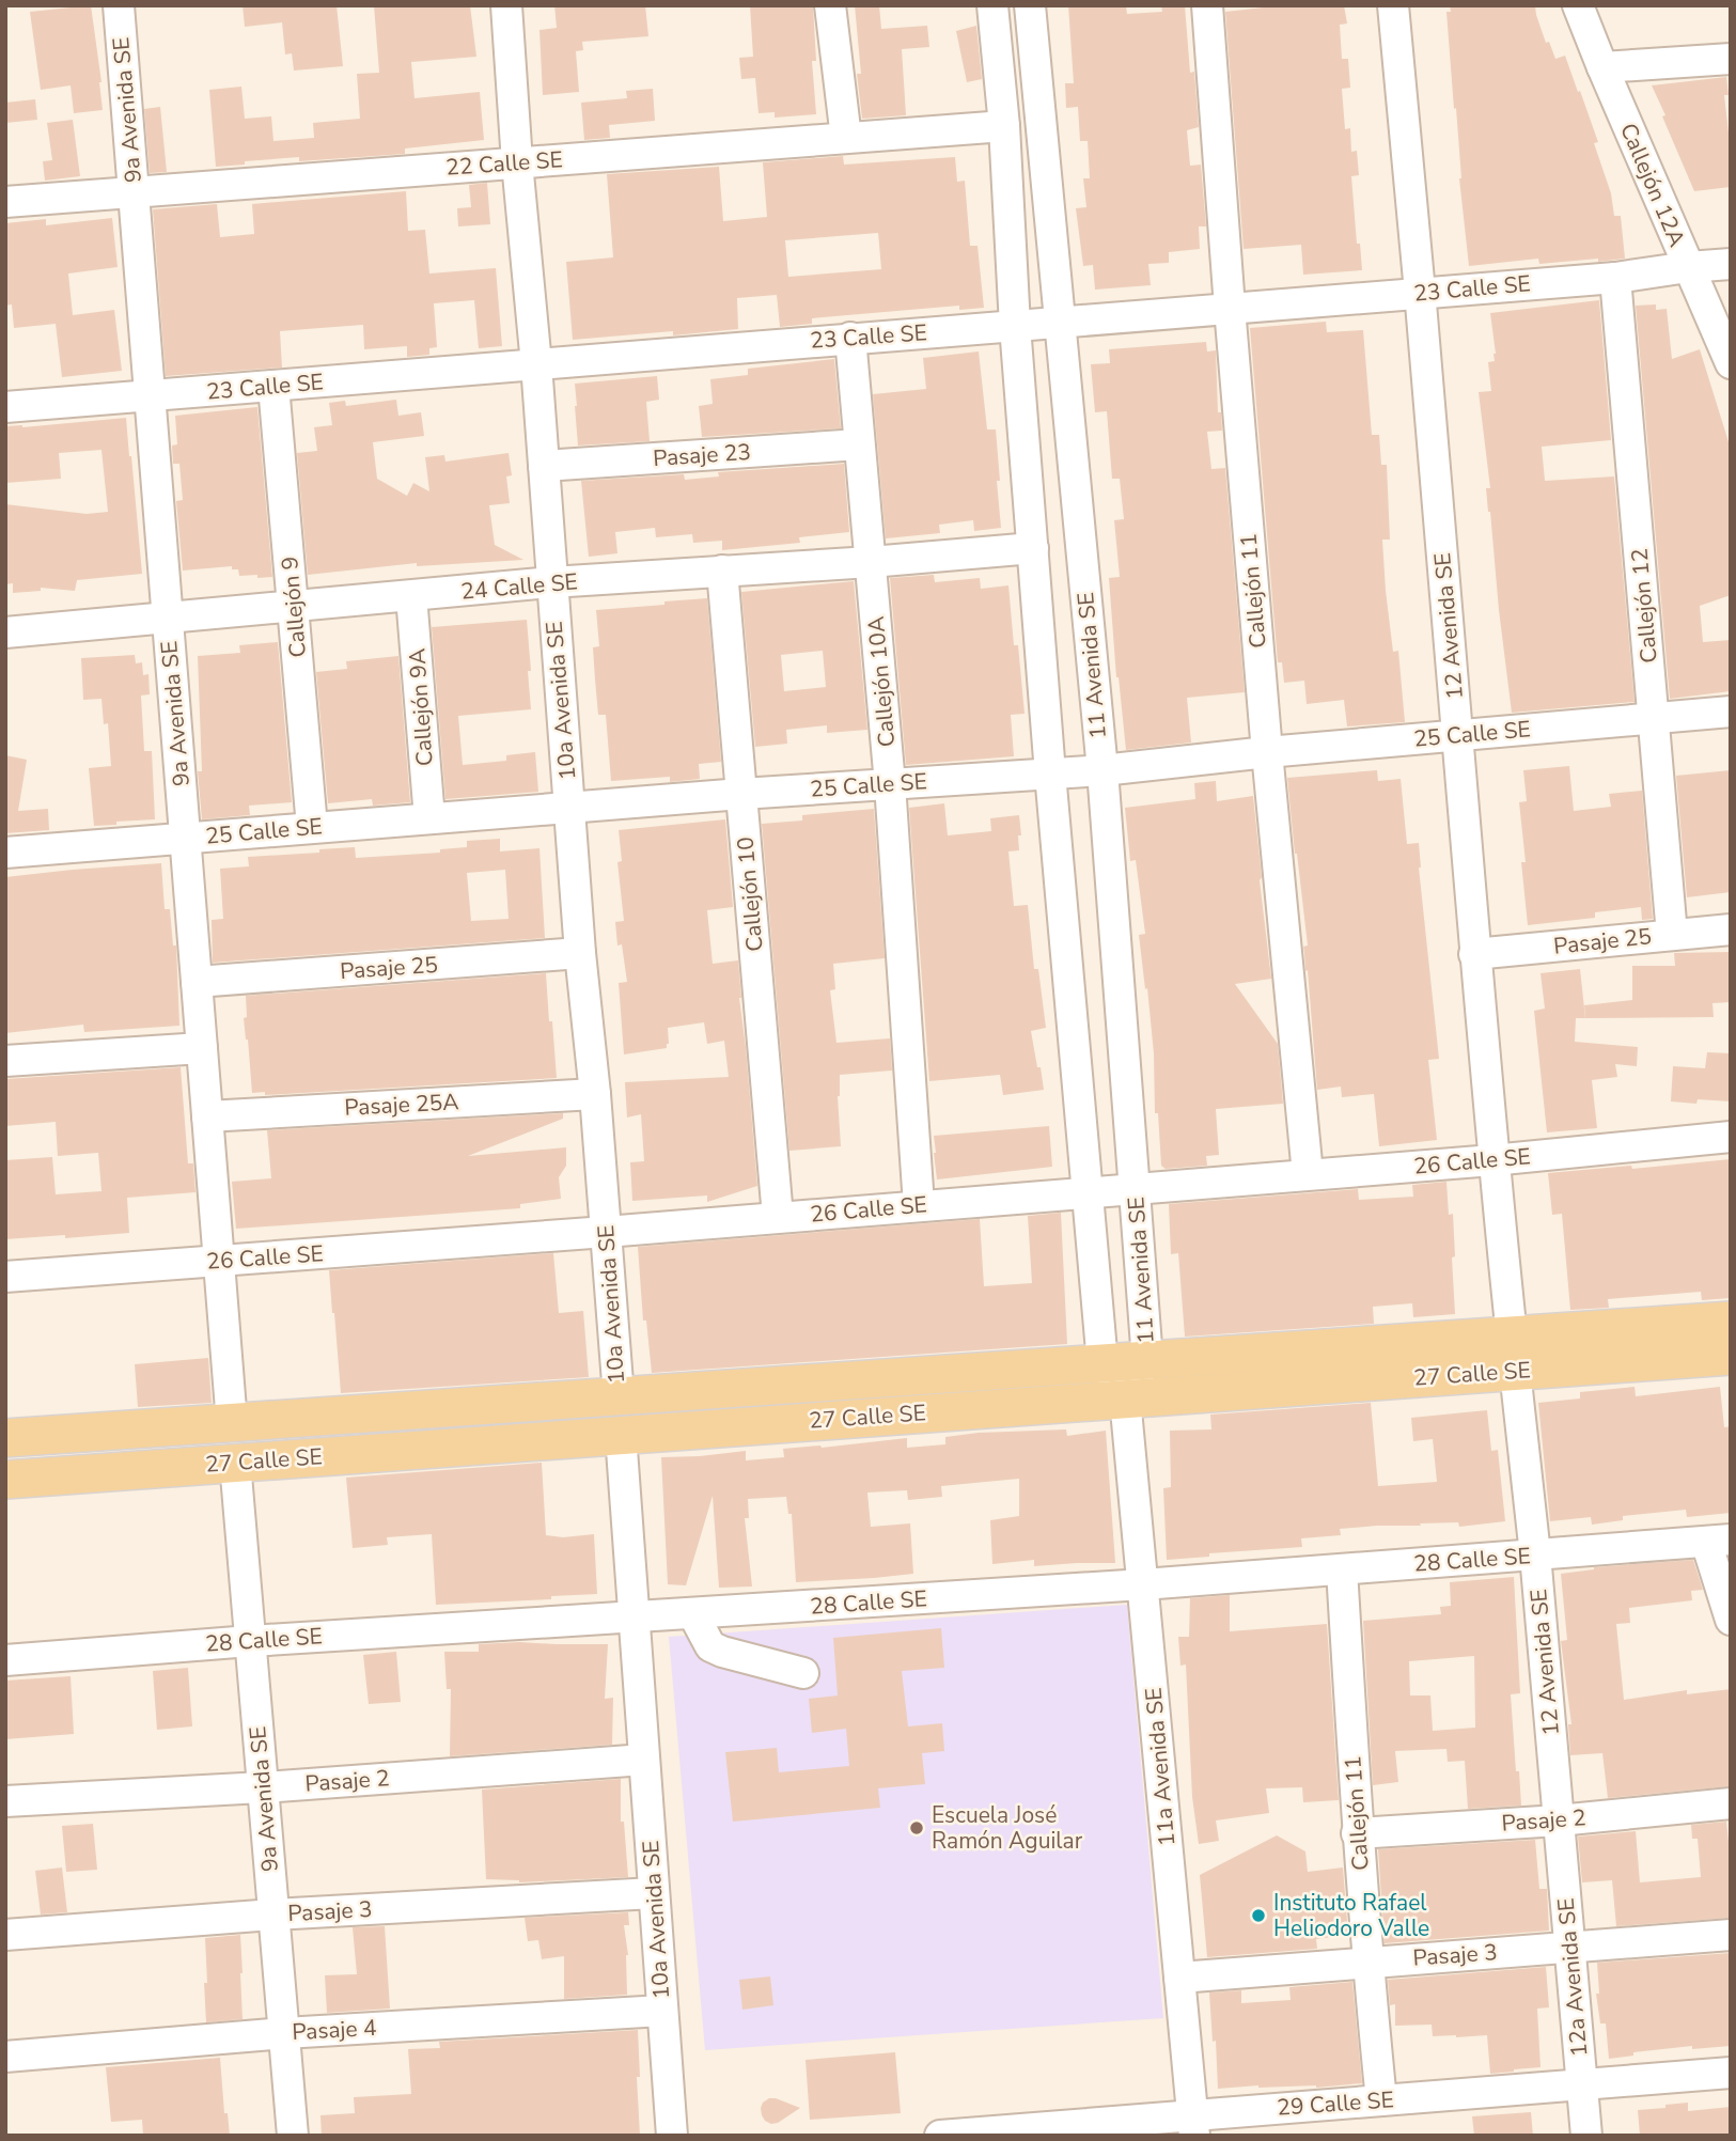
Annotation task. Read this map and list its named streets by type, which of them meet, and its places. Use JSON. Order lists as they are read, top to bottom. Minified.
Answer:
{"streets":{"main road":["27 Calle SE"],"street":["9a Avenida SE","22 Calle SE","Callejón 12A","23 Calle SE","Pasaje 23","24 Calle SE","Callejón 11","Callejón 12","Callejón 9","12 Avenida SE","11 Avenida SE","Callejón 10A","10a Avenida SE","Callejón 9A","25 Calle SE","Callejón 10","Pasaje 25","Pasaje 25A","26 Calle SE","28 Calle SE","11a Avenida SE","Pasaje 2","Pasaje 3","12a Avenida SE","Pasaje 4","29 Calle SE"]},"crossings":[["9a Avenida SE","22 Calle SE"],["9a Avenida SE","23 Calle SE"],["9a Avenida SE","24 Calle SE"],["9a Avenida SE","25 Calle SE"],["9a Avenida SE","Pasaje 25"],["9a Avenida SE","Pasaje 25A"],["9a Avenida SE","26 Calle SE"],["9a Avenida SE","27 Calle SE"],["9a Avenida SE","28 Calle SE"],["9a Avenida SE","Pasaje 2"],["9a Avenida SE","Pasaje 3"],["9a Avenida SE","Pasaje 4"],["22 Calle SE","11 Avenida SE"],["22 Calle SE","10a Avenida SE"],["Callejón 12A","23 Calle SE"],["23 Calle SE","Callejón 11"],["23 Calle SE","Callejón 12"],["23 Calle SE","Callejón 9"],["23 Calle SE","12 Avenida SE"],["23 Calle SE","11 Avenida SE"],["23 Calle SE","Callejón 10A"],["23 Calle SE","10a Avenida SE"],["Pasaje 23","Callejón 10A"],["Pasaje 23","10a Avenida SE"],["24 Calle SE","Callejón 9"],["24 Calle SE","11 Avenida SE"],["24 Calle SE","Callejón 10A"],["24 Calle SE","10a Avenida SE"],["24 Calle SE","Callejón 9A"],["24 Calle SE","Callejón 10"],["Callejón 11","25 Calle SE"],["Callejón 11","26 Calle SE"],["Callejón 11","28 Calle SE"],["Callejón 11","Pasaje 2"],["Callejón 11","Pasaje 3"],["Callejón 11","29 Calle SE"],["Callejón 12","25 Calle SE"],["Callejón 12","Pasaje 25"],["Callejón 9","25 Calle SE"],["12 Avenida SE","25 Calle SE"],["12 Avenida SE","Pasaje 25"],["12 Avenida SE","26 Calle SE"],["12 Avenida SE","27 Calle SE"],["12 Avenida SE","28 Calle SE"],["12 Avenida SE","Pasaje 2"],["12 Avenida SE","12a Avenida SE"],["11 Avenida SE","25 Calle SE"],["11 Avenida SE","26 Calle SE"],["11 Avenida SE","27 Calle SE"],["11 Avenida SE","11a Avenida SE"],["Callejón 10A","25 Calle SE"],["Callejón 10A","26 Calle SE"],["10a Avenida SE","25 Calle SE"],["10a Avenida SE","Pasaje 25"],["10a Avenida SE","Pasaje 25A"],["10a Avenida SE","26 Calle SE"],["10a Avenida SE","27 Calle SE"],["10a Avenida SE","28 Calle SE"],["10a Avenida SE","Pasaje 2"],["10a Avenida SE","Pasaje 3"],["10a Avenida SE","Pasaje 4"],["Callejón 9A","25 Calle SE"],["25 Calle SE","Callejón 10"],["Callejón 10","26 Calle SE"],["27 Calle SE","11a Avenida SE"],["28 Calle SE","11a Avenida SE"],["11a Avenida SE","Pasaje 3"],["11a Avenida SE","29 Calle SE"],["Pasaje 2","12a Avenida SE"],["Pasaje 3","12a Avenida SE"],["12a Avenida SE","29 Calle SE"]],"places":["Escuela José Ramón Aguilar","Instituto Rafael Heliodoro Valle"]}
